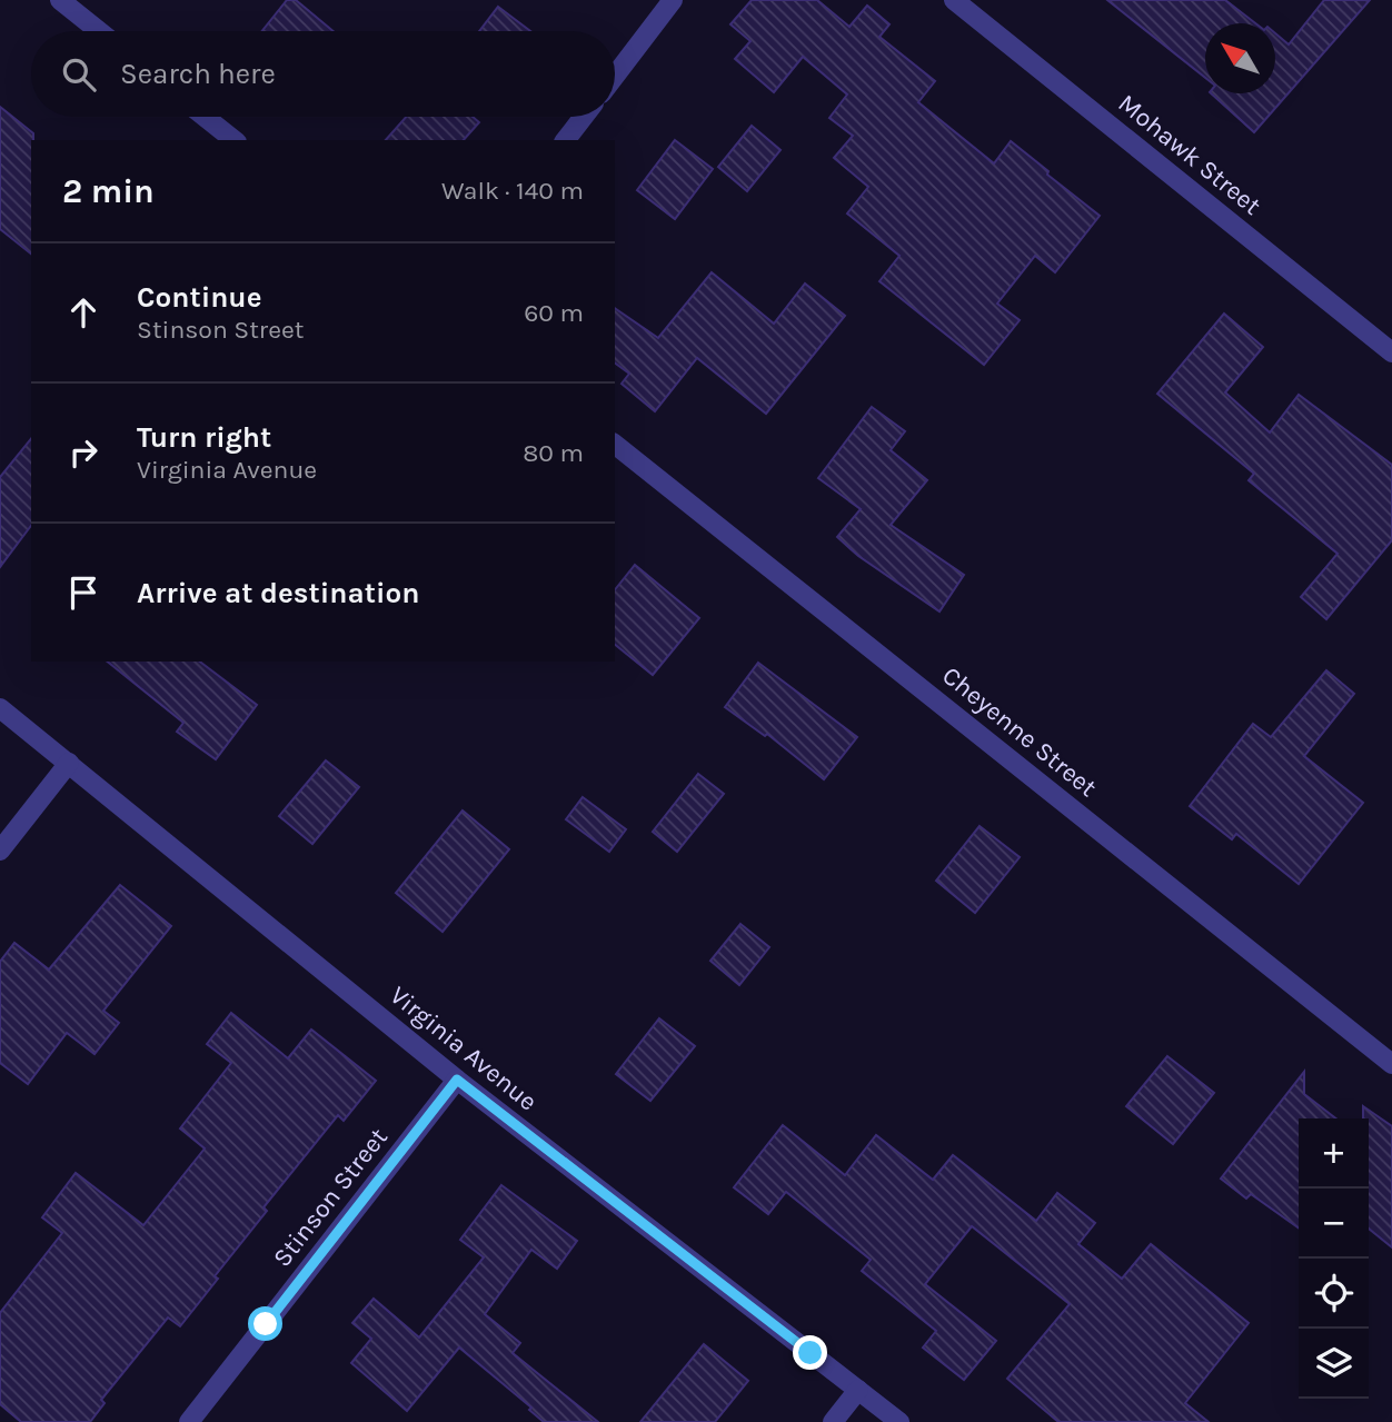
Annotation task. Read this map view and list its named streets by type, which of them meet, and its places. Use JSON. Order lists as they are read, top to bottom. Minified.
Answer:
{"streets":{"street":["Mohawk Street","Cheyenne Street","Virginia Avenue","Stinson Street"]},"crossings":[["Virginia Avenue","Stinson Street"]],"north":"top left","page":{"search":"Search here","heading":["2 min","Walk · 140 m"],"list":[["Continue","Stinson Street","60 m"],["Turn right","Virginia Avenue","80 m"],"Arrive at destination"],"map_buttons":["+","−"]}}
